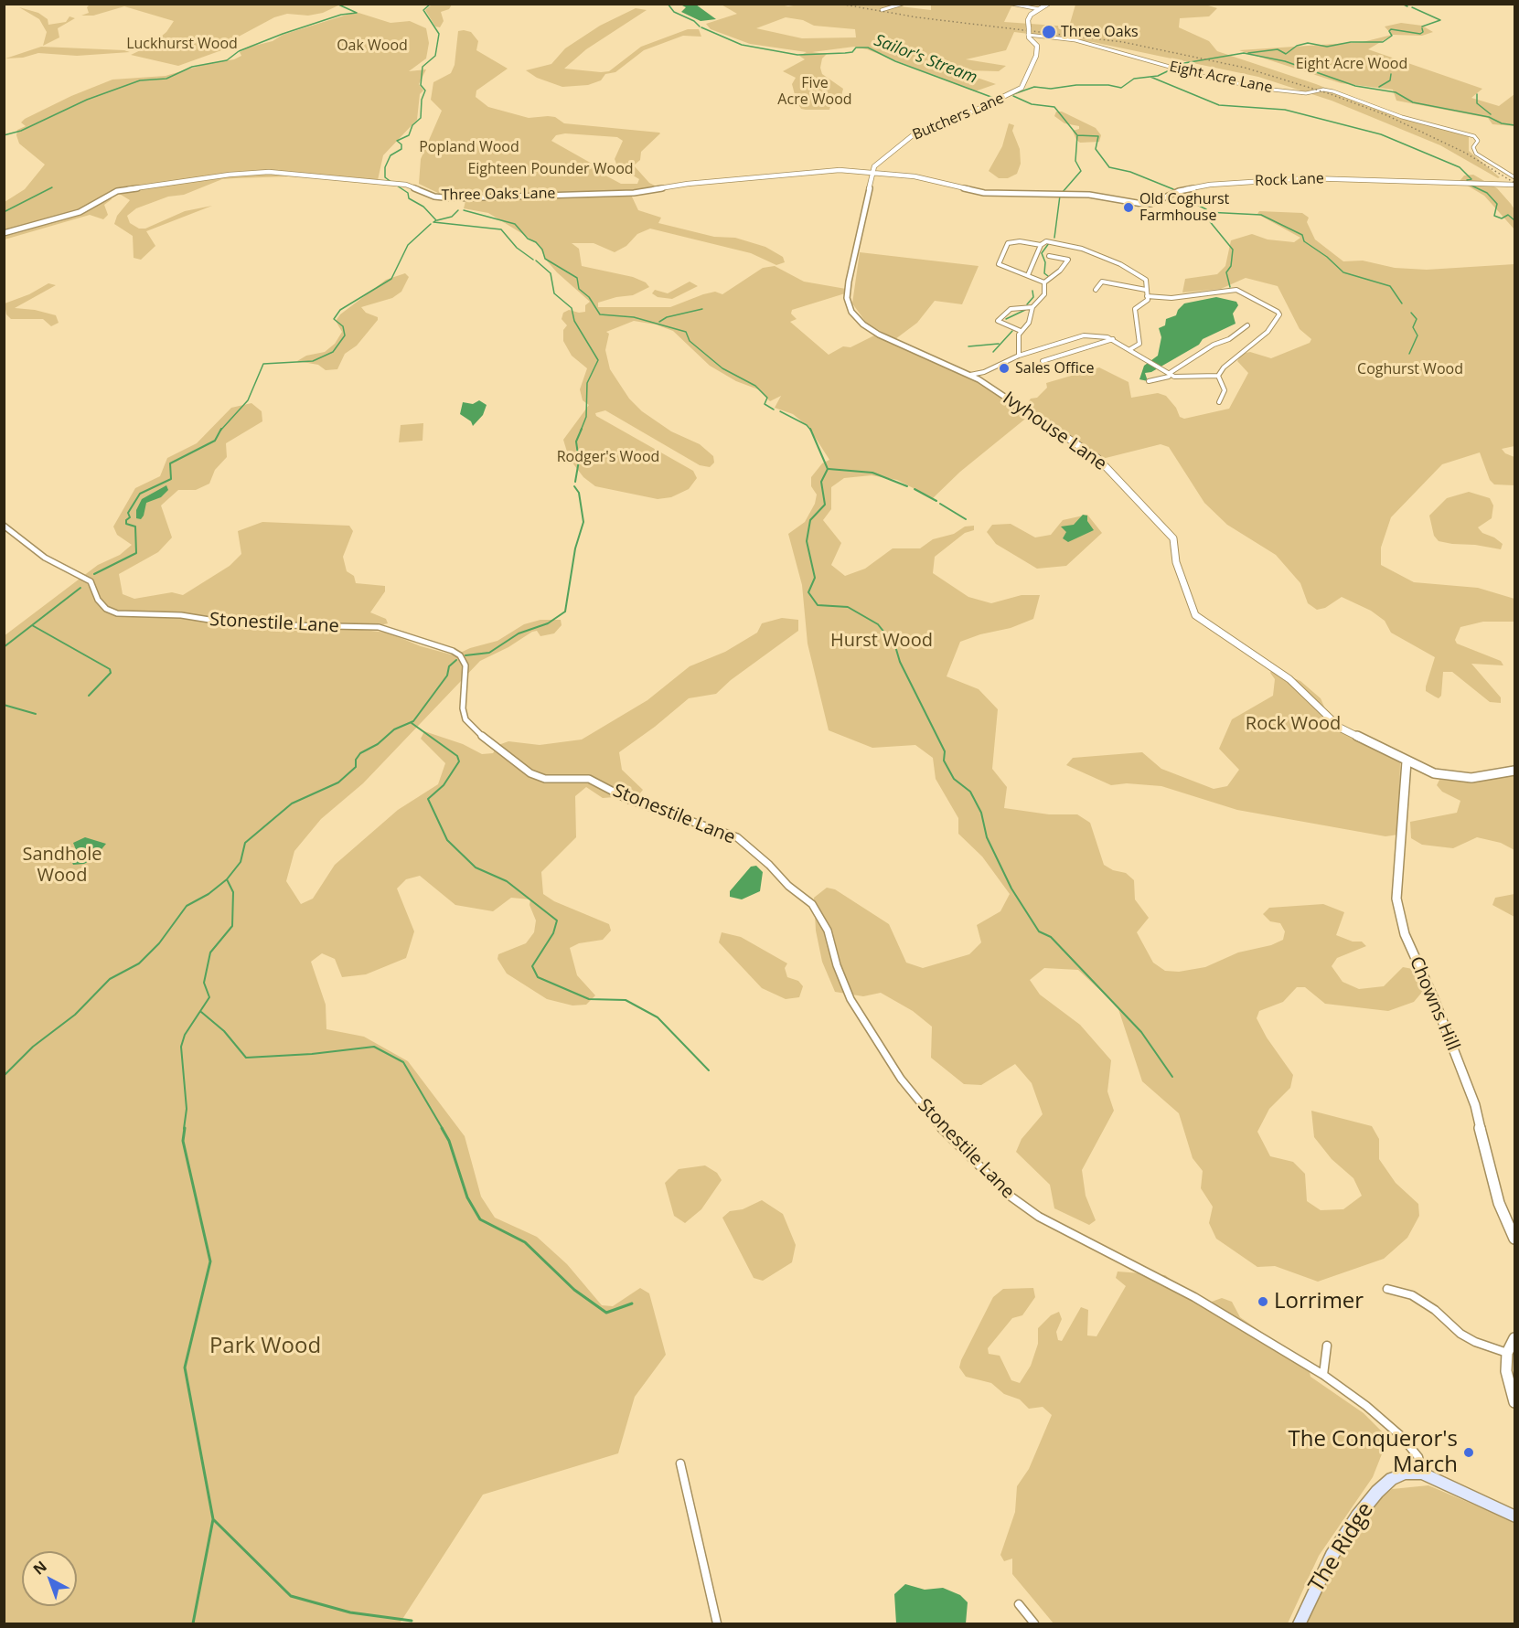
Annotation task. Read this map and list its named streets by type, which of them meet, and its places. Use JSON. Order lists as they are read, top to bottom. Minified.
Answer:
{"streets":{"main road":["The Ridge"],"street":["Eight Acre Lane","Butchers Lane","Rock Lane","Three Oaks Lane","Ivyhouse Lane","Stonestile Lane","Chowns Hill"]},"crossings":[["Eight Acre Lane","Butchers Lane"],["Butchers Lane","Rock Lane"],["Butchers Lane","Three Oaks Lane"],["Butchers Lane","Ivyhouse Lane"],["Rock Lane","Three Oaks Lane"],["Rock Lane","Ivyhouse Lane"],["Three Oaks Lane","Ivyhouse Lane"],["Ivyhouse Lane","Chowns Hill"],["Stonestile Lane","The Ridge"]],"water":["Sailor's Stream"],"parks":["Luckhurst Wood","Oak Wood","Eight Acre Wood","Five Acre Wood","Popland Wood","Eighteen Pounder Wood","Coghurst Wood","Rodger's Wood","Hurst Wood","Rock Wood","Sandhole Wood","Park Wood"],"places":["Three Oaks","Old Coghurst Farmhouse","Sales Office","Lorrimer","The Conqueror's March"],"north":"top left"}
